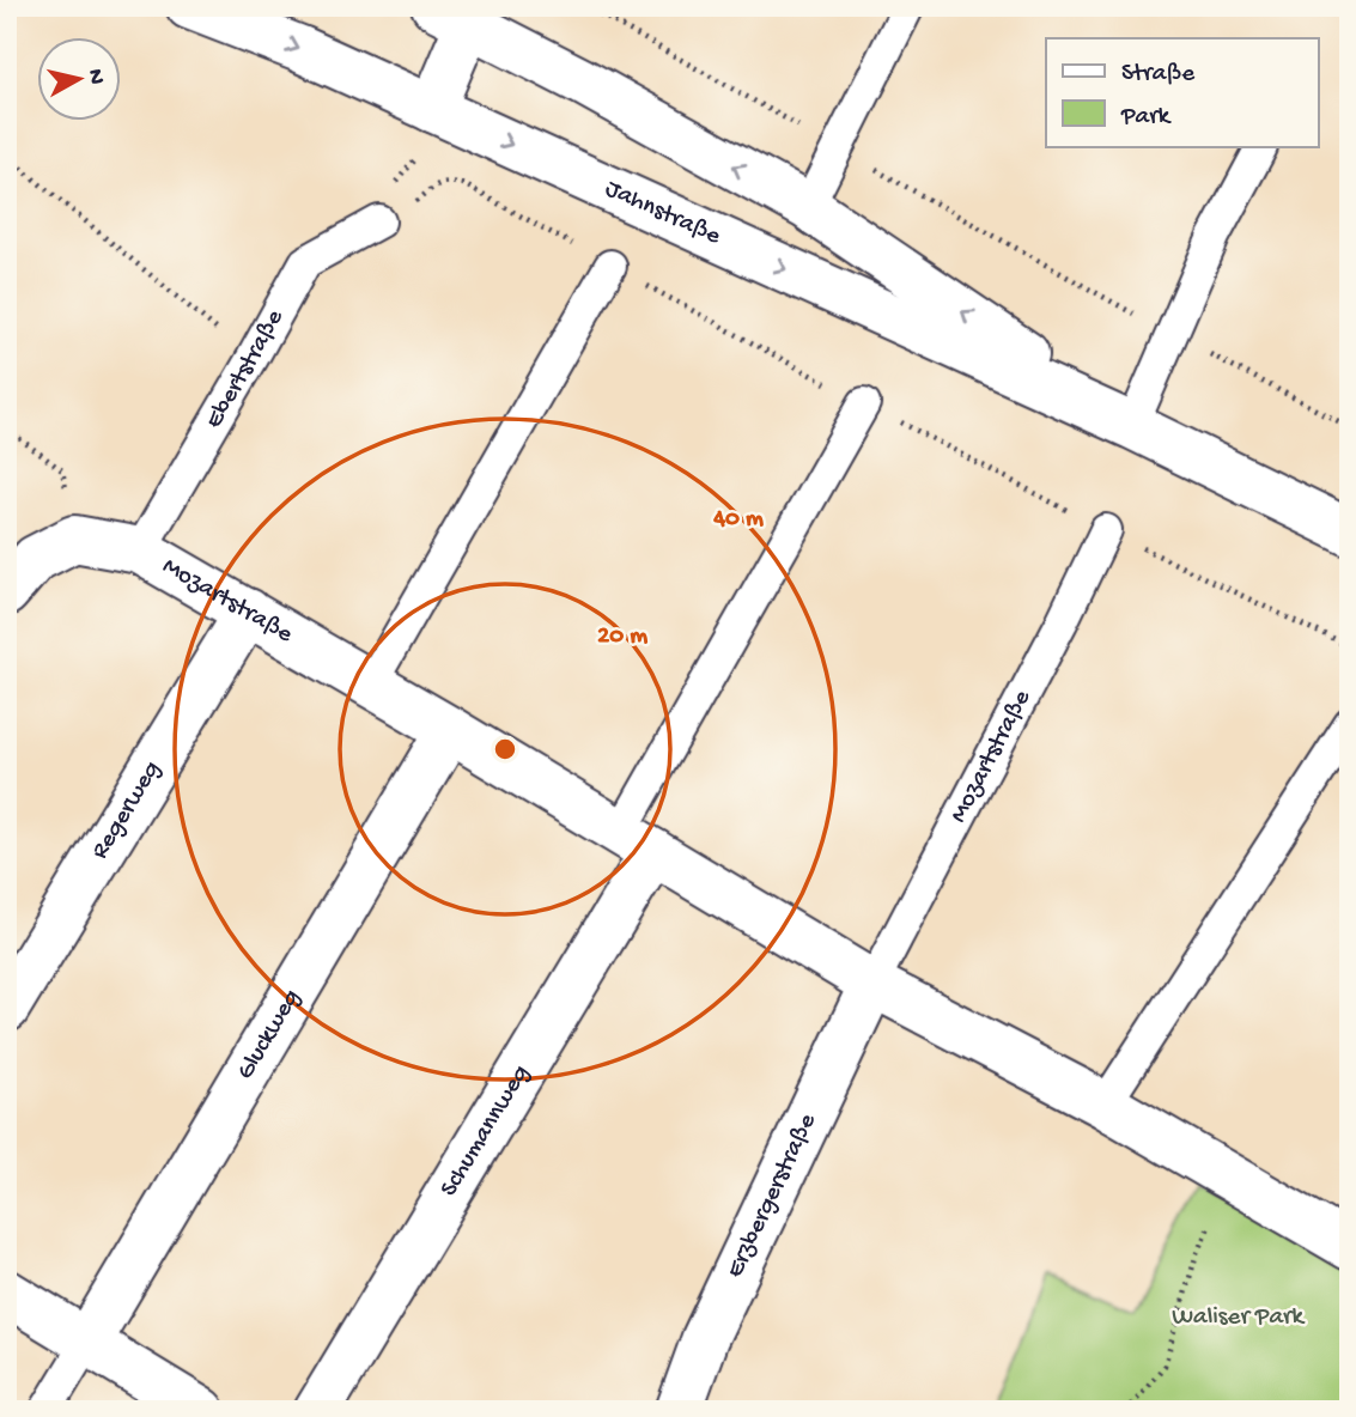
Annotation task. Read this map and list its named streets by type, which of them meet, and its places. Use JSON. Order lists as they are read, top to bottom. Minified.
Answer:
{"streets":{"street":["Jahnstraße","Mozartstraße","Regerweg","Gluckweg","Schumannweg","Erzbergerstraße"],"lane":["Ebertstraße"]},"crossings":[["Ebertstraße","Mozartstraße"],["Mozartstraße","Regerweg"],["Mozartstraße","Gluckweg"],["Mozartstraße","Schumannweg"],["Mozartstraße","Erzbergerstraße"]],"parks":["Waliser Park"],"legend":["Straße","Park"],"north":"right","rings":["40 m","20 m"]}
